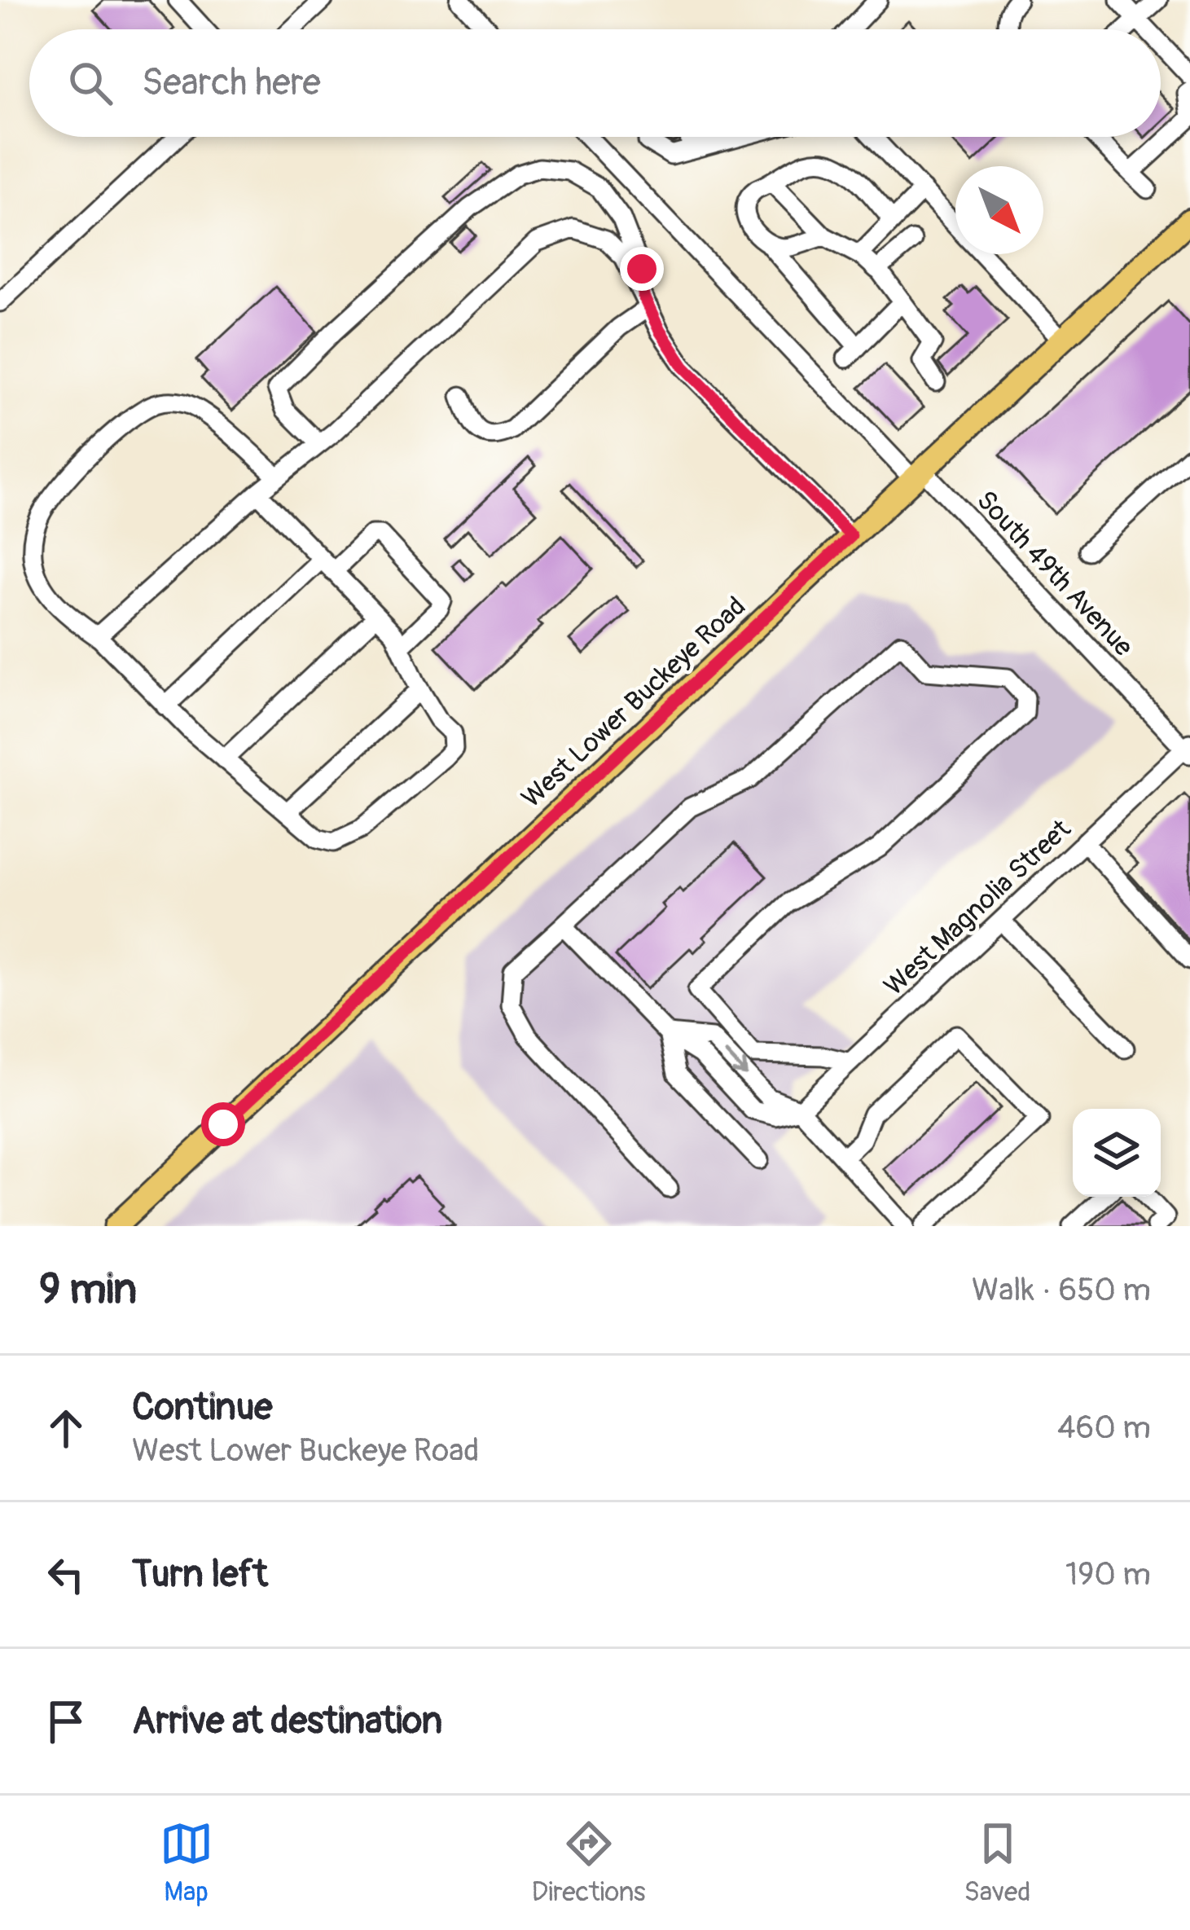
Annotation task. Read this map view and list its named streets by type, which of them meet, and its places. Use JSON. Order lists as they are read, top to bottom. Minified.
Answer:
{"streets":{"main road":["West Lower Buckeye Road"],"street":["South 49th Avenue","West Magnolia Street"]},"crossings":[["South 49th Avenue","West Lower Buckeye Road"],["South 49th Avenue","West Magnolia Street"]],"north":"bottom right","page":{"search":"Search here","heading":["9 min","Walk · 650 m"],"list":[["Continue","West Lower Buckeye Road","460 m"],["Turn left","190 m"],"Arrive at destination"],"nav":["Map","Directions","Saved"]}}
